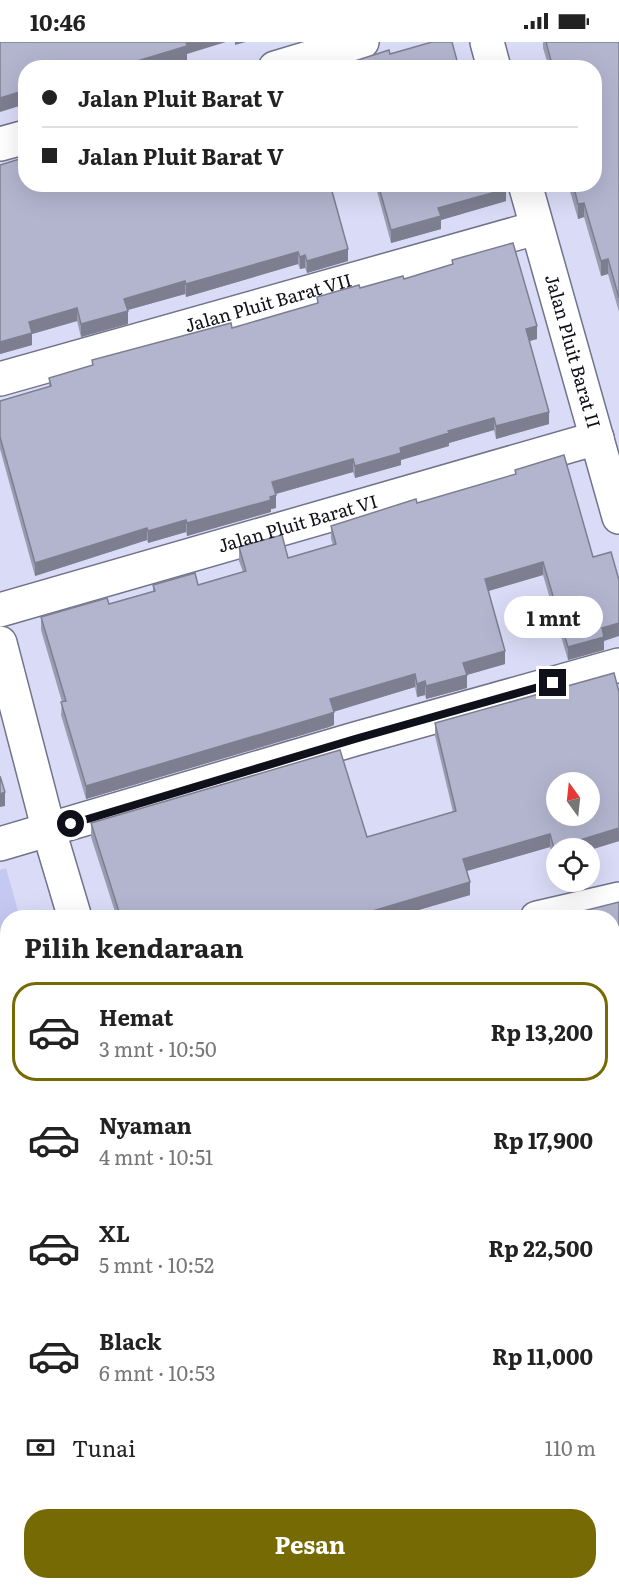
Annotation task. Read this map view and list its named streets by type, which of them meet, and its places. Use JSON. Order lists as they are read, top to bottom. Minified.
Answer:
{"streets":{"street":["Jalan Pluit Barat VII","Jalan Pluit Barat II","Jalan Pluit Barat VI"]},"crossings":[["Jalan Pluit Barat VII","Jalan Pluit Barat II"],["Jalan Pluit Barat II","Jalan Pluit Barat VI"]],"north":"top","page":{"status":"10:46","banner":["Jalan Pluit Barat V","Jalan Pluit Barat V"],"bubble":"1 mnt","heading":"Pilih kendaraan","list":[{"name":"Hemat","note":"3 mnt · 10:50","value":"Rp 13,200"},{"name":"Nyaman","note":"4 mnt · 10:51","value":"Rp 17,900"},{"name":"XL","note":"5 mnt · 10:52","value":"Rp 22,500"},{"name":"Black","note":"6 mnt · 10:53","value":"Rp 11,000"}],"pay":["Tunai","110 m"],"buttons":"Pesan"}}
